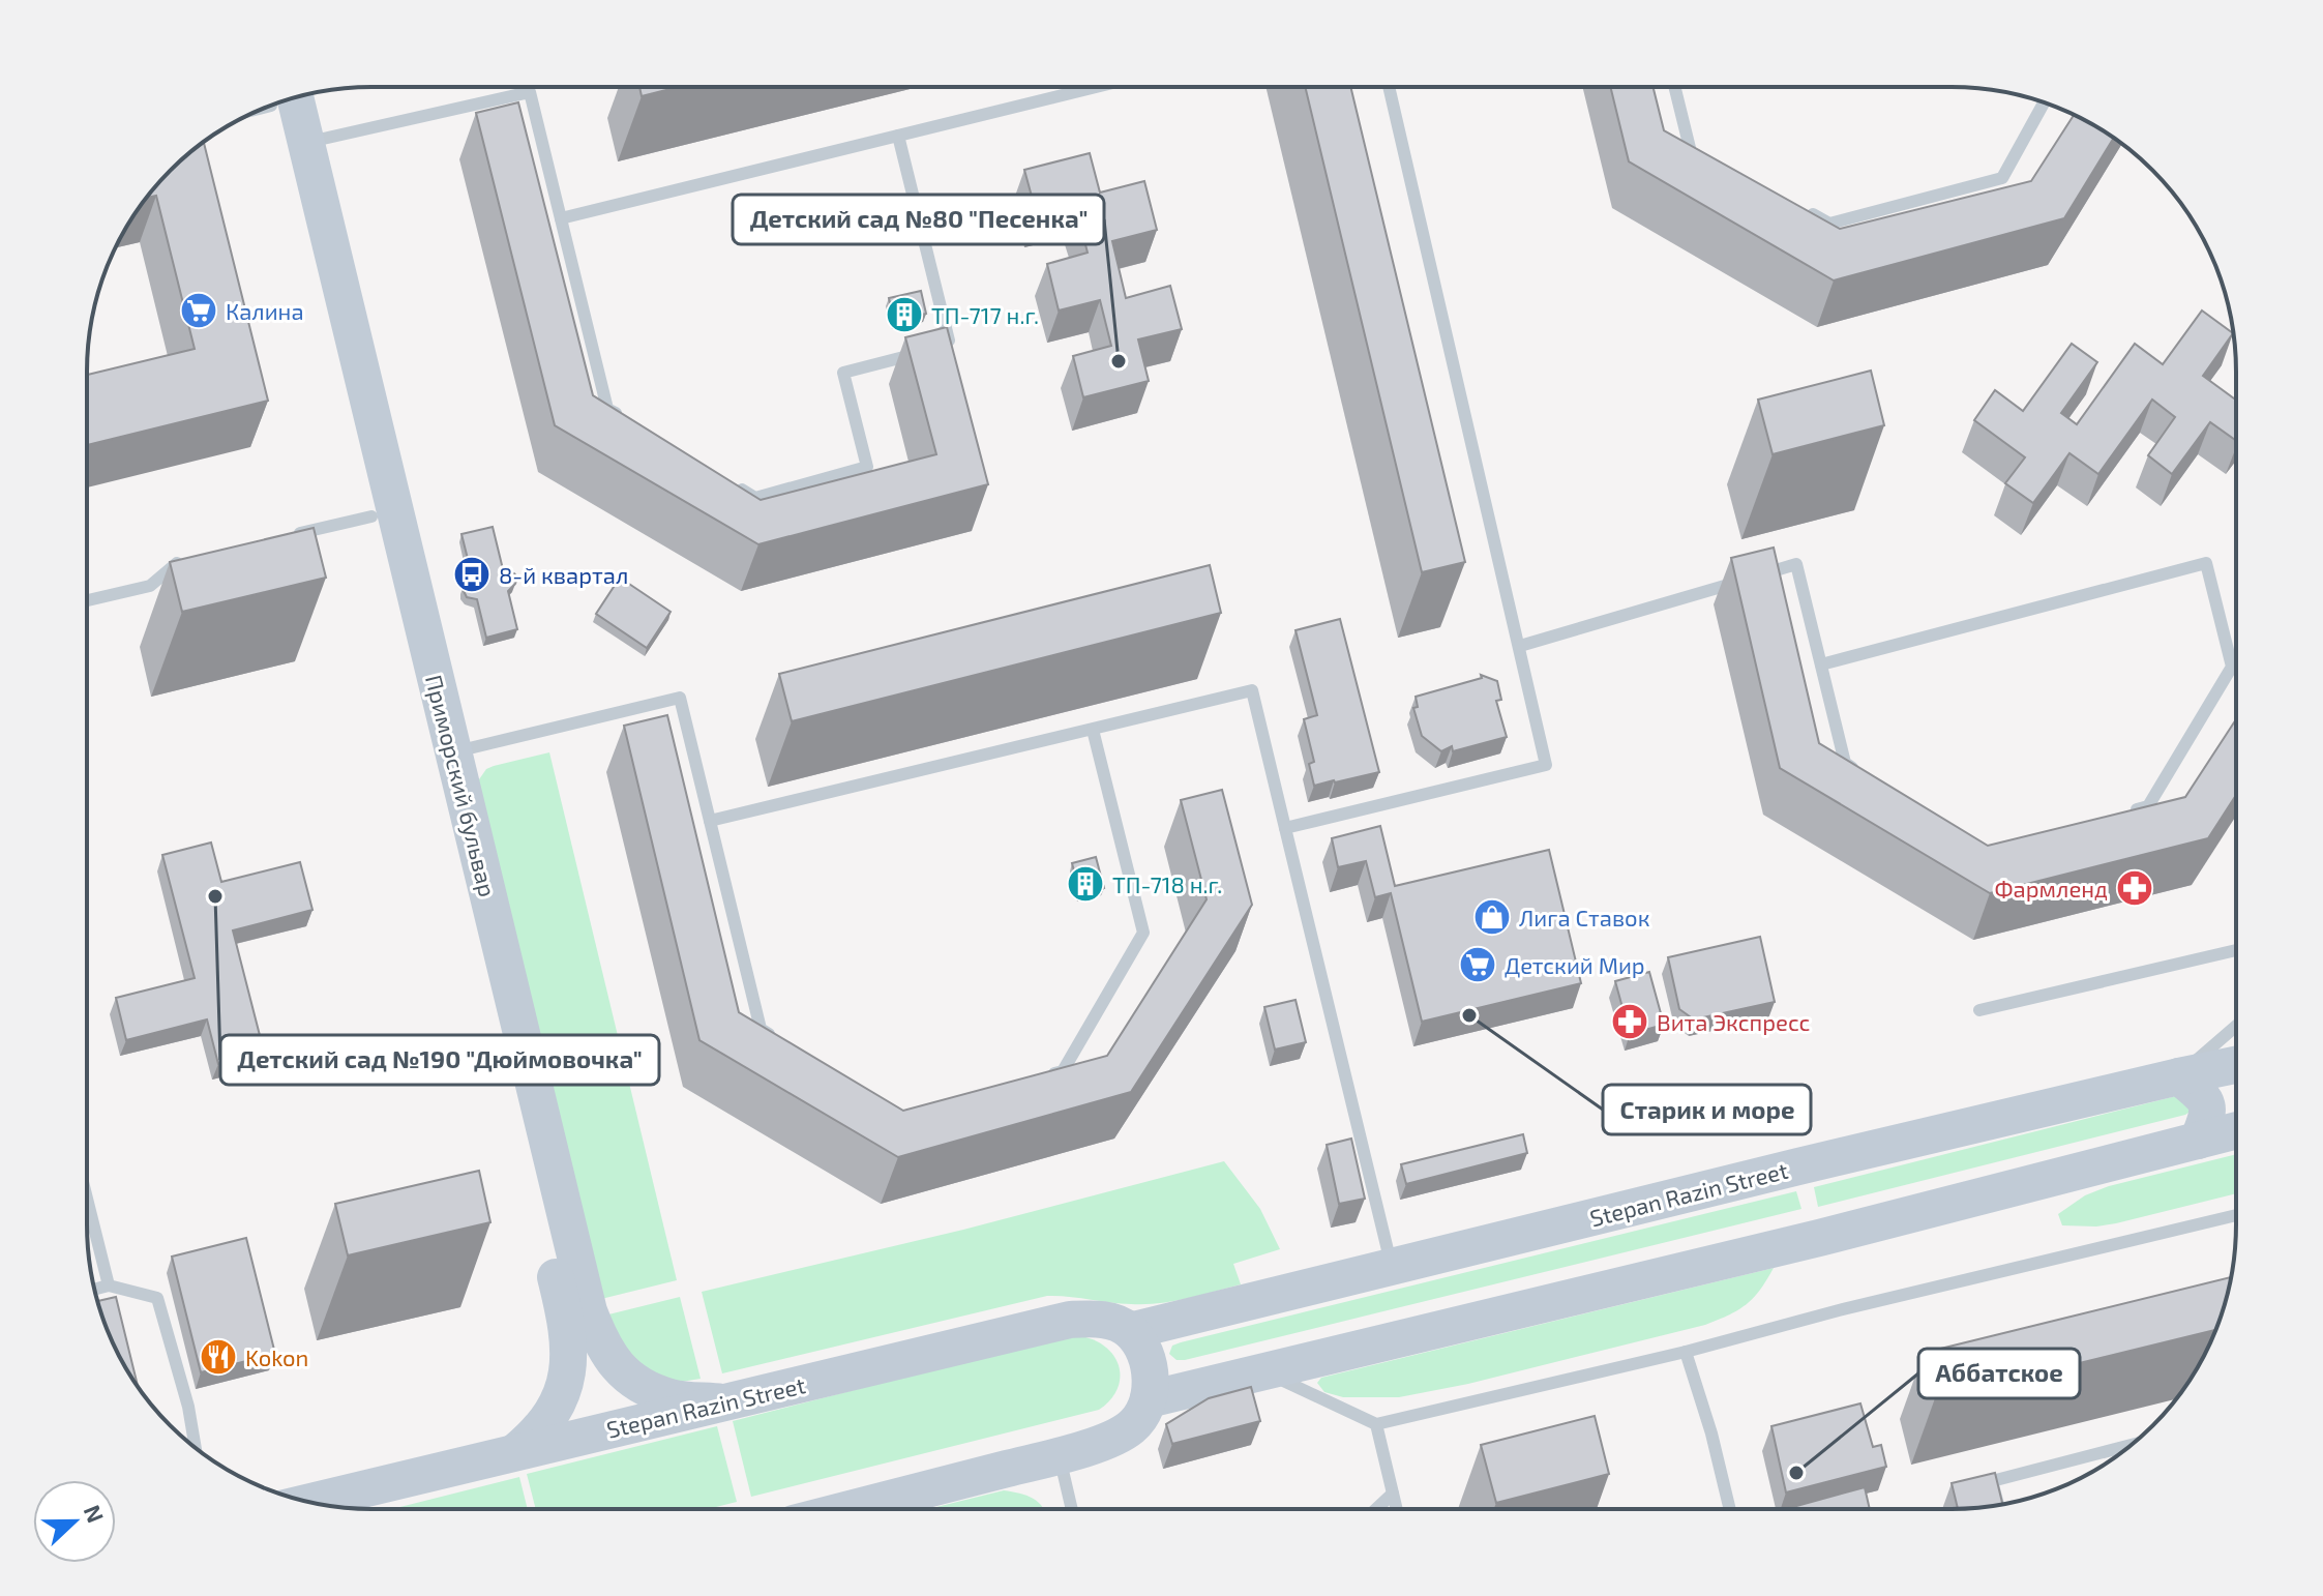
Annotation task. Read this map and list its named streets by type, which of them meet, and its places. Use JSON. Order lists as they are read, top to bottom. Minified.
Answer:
{"streets":{"main road":["Приморский бульвар","Stepan Razin Street"]},"crossings":[["Приморский бульвар","Stepan Razin Street"]],"places":{"supermarket":["Калина","Детский Мир"],"building":["ТП-717 н.г.","ТП-718 н.г."],"other":["Детский сад №80 \"Песенка\"","Детский сад №190 \"Дюймовочка\"","Старик и море","Аббатское"],"bus stop":["8-й квартал"],"pharmacy":["Фармленд","Вита Экспресс"],"shop":["Лига Ставок"],"restaurant":["Kokon"]},"north":"right"}
